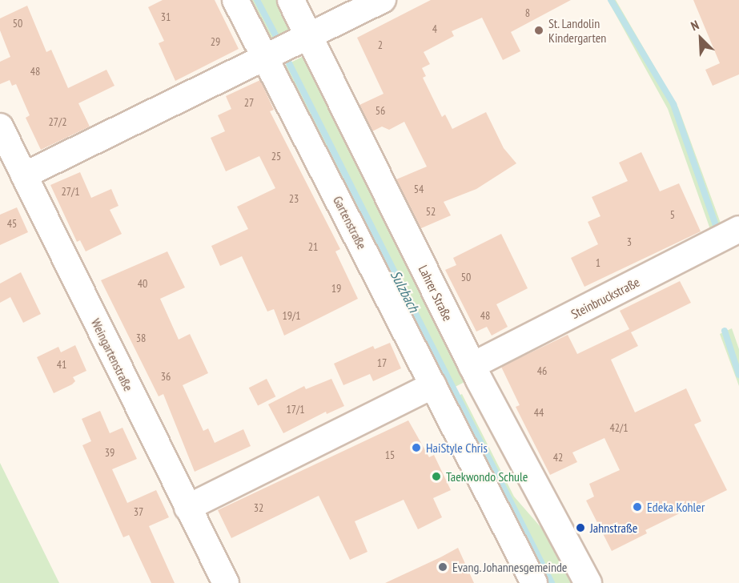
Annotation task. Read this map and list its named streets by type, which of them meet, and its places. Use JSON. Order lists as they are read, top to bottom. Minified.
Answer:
{"streets":{"street":["Gartenstraße","Lahrer Straße","Steinbruckstraße","Weingartenstraße"]},"crossings":[["Lahrer Straße","Steinbruckstraße"]],"water":["Sulzbach"],"places":["St. Landolin Kindergarten","HaiStyle Chris","Taekwondo Schule","Edeka Kohler","Jahnstraße","Evang. Johannesgemeinde"],"house_numbers":["8","31","50","4","29","2","48","27","56","27/2","25","54","27/1","23","52","5","45","3","21","1","50","40","19","19/1","48","38","17","41","46","36","17/1","44","42/1","39","15","42","32","37"],"north":"top left"}
